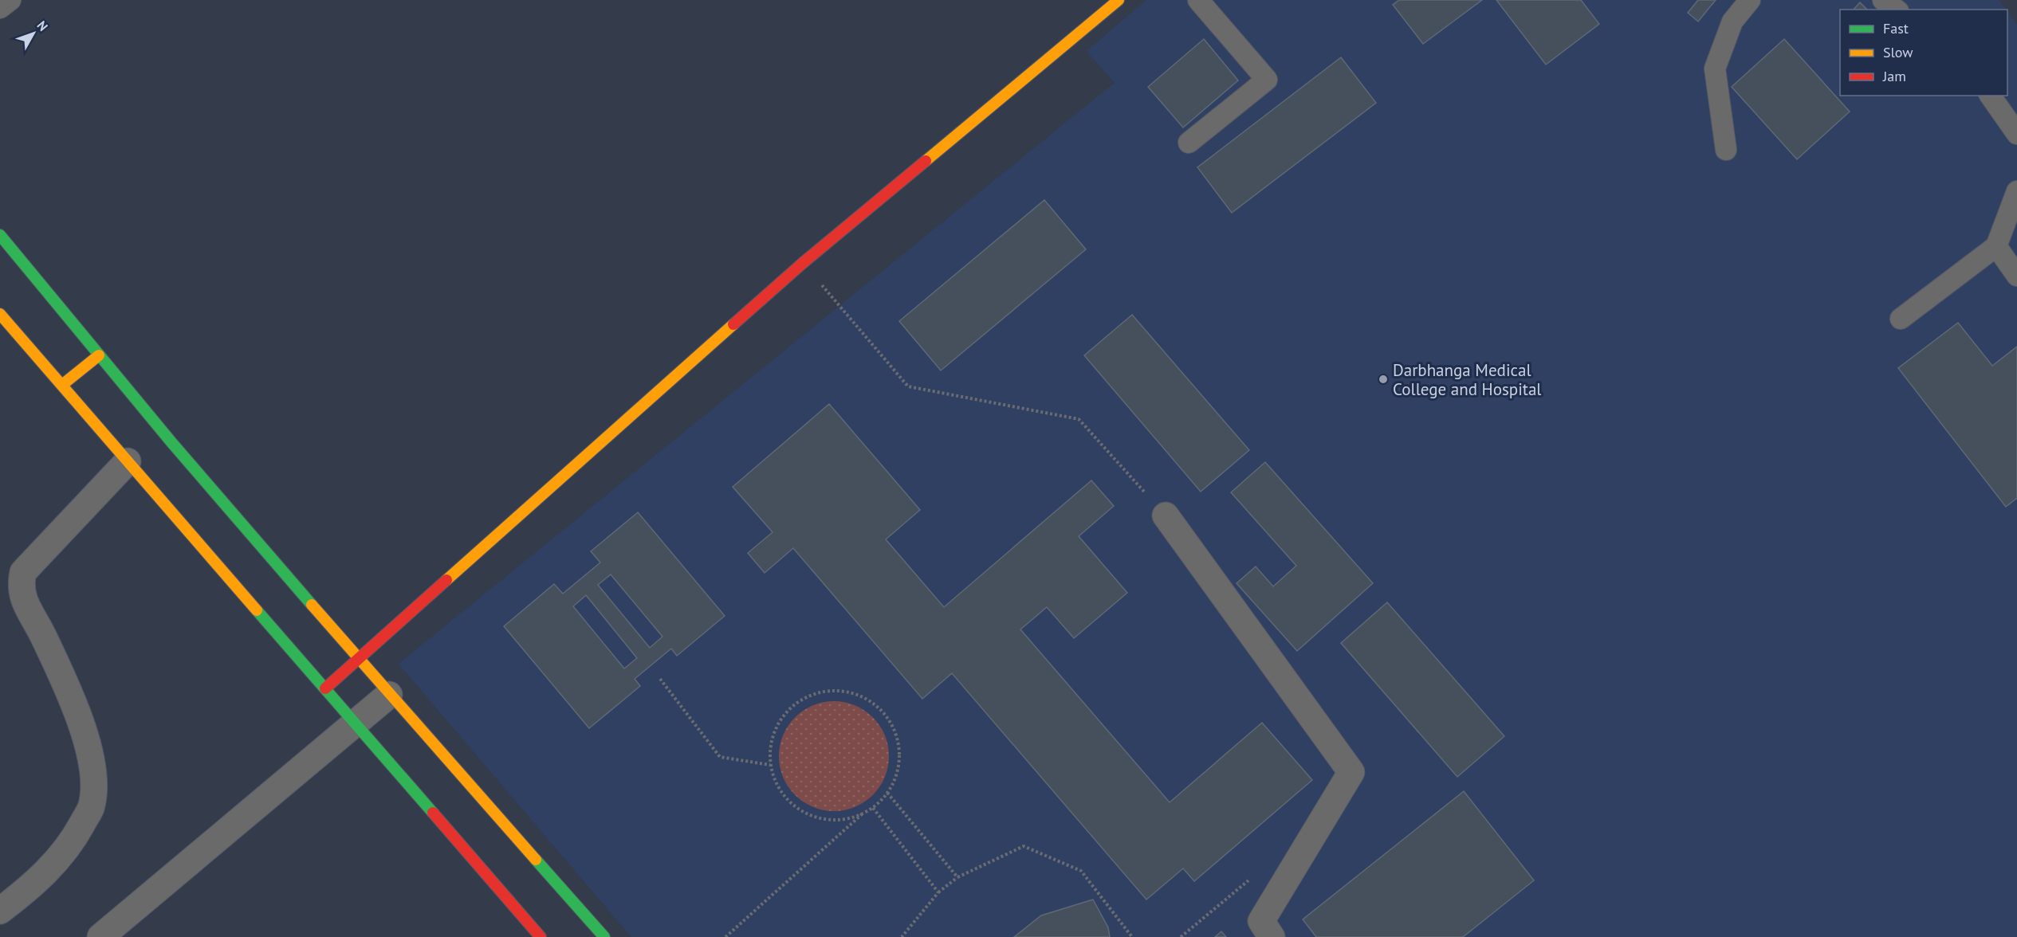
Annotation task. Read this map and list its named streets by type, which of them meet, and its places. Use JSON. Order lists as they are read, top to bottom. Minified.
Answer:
{"places":["Darbhanga Medical College and Hospital"],"legend":["Fast","Slow","Jam"],"north":"top right"}
